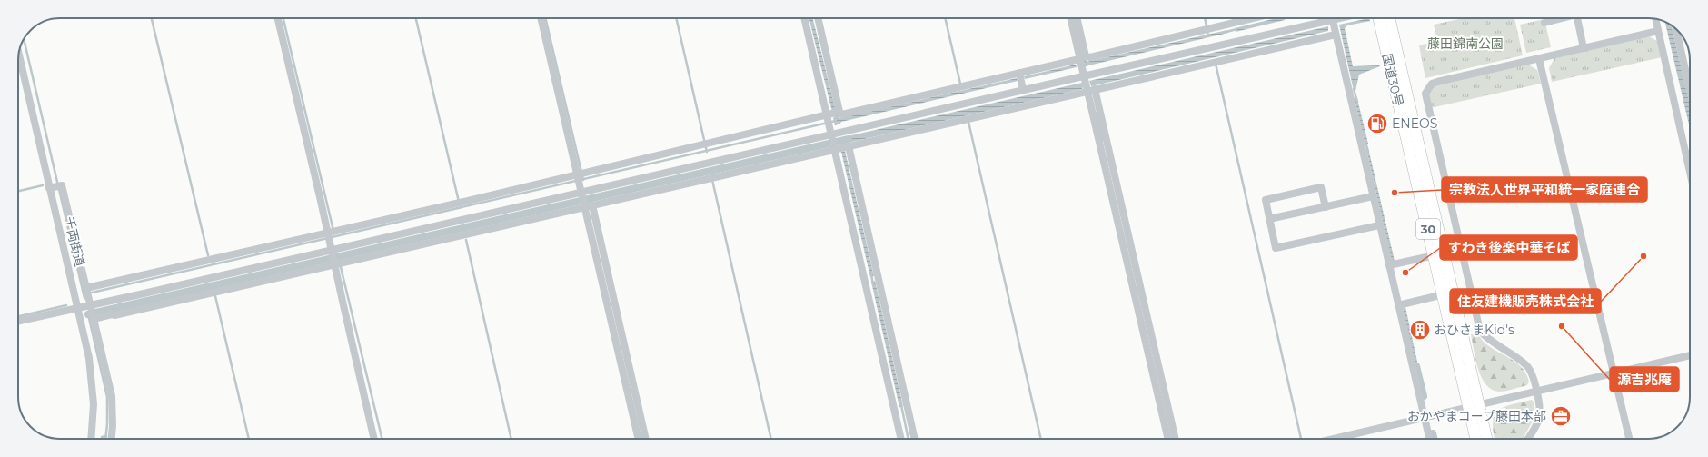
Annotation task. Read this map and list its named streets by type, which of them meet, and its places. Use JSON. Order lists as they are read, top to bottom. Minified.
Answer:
{"streets":{"highway":["国道30号","30"],"street":["千両街道"]},"parks":["藤田錦南公園"],"places":{"fuel station":["ENEOS"],"other":["宗教法人世界平和統一家庭連合","住友建機販売株式会社","すわき後楽中華そば","源吉兆庵"],"building":["おひさまKid's"],"office":["おかやまコープ藤田本部"]}}
